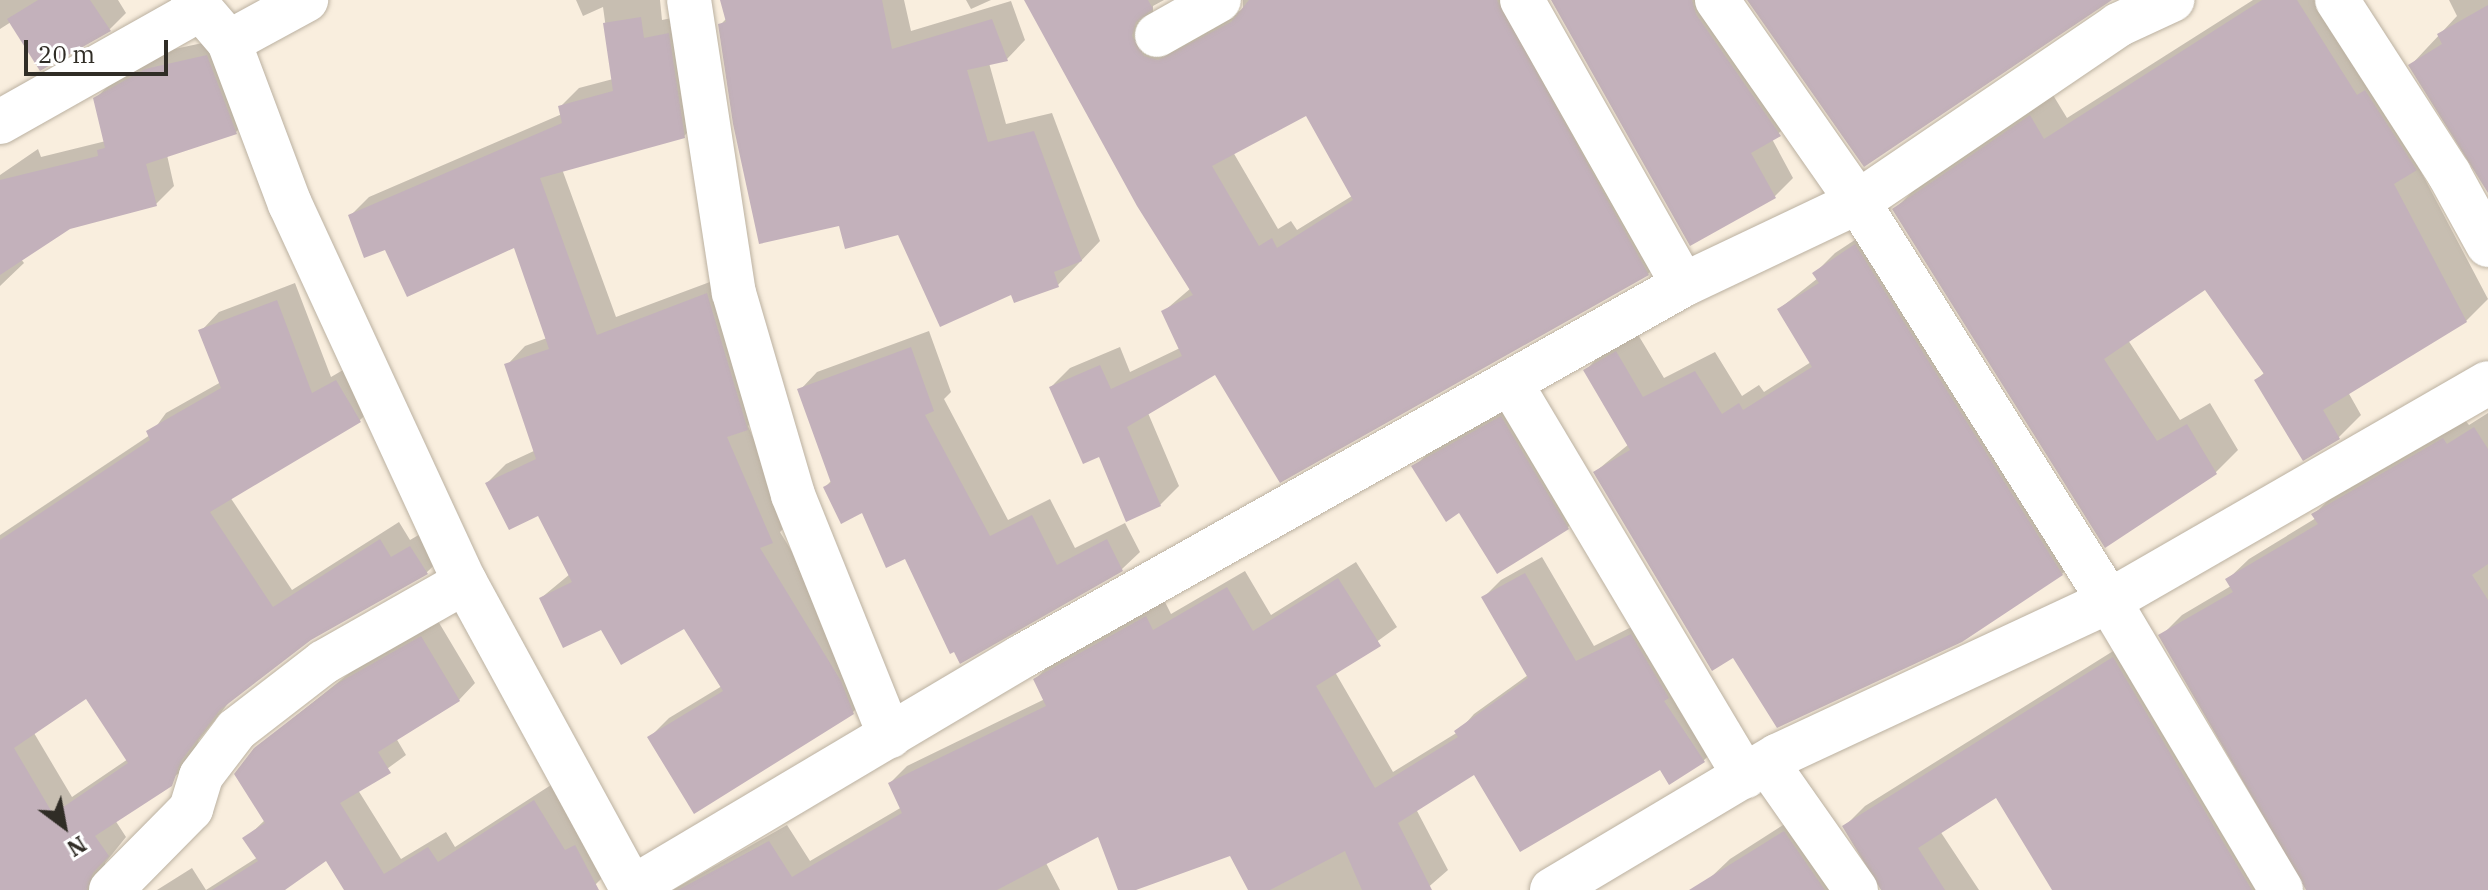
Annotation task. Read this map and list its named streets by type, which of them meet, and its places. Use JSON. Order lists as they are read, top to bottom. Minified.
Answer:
{"scale_bar":"20 m","north":"bottom right"}
